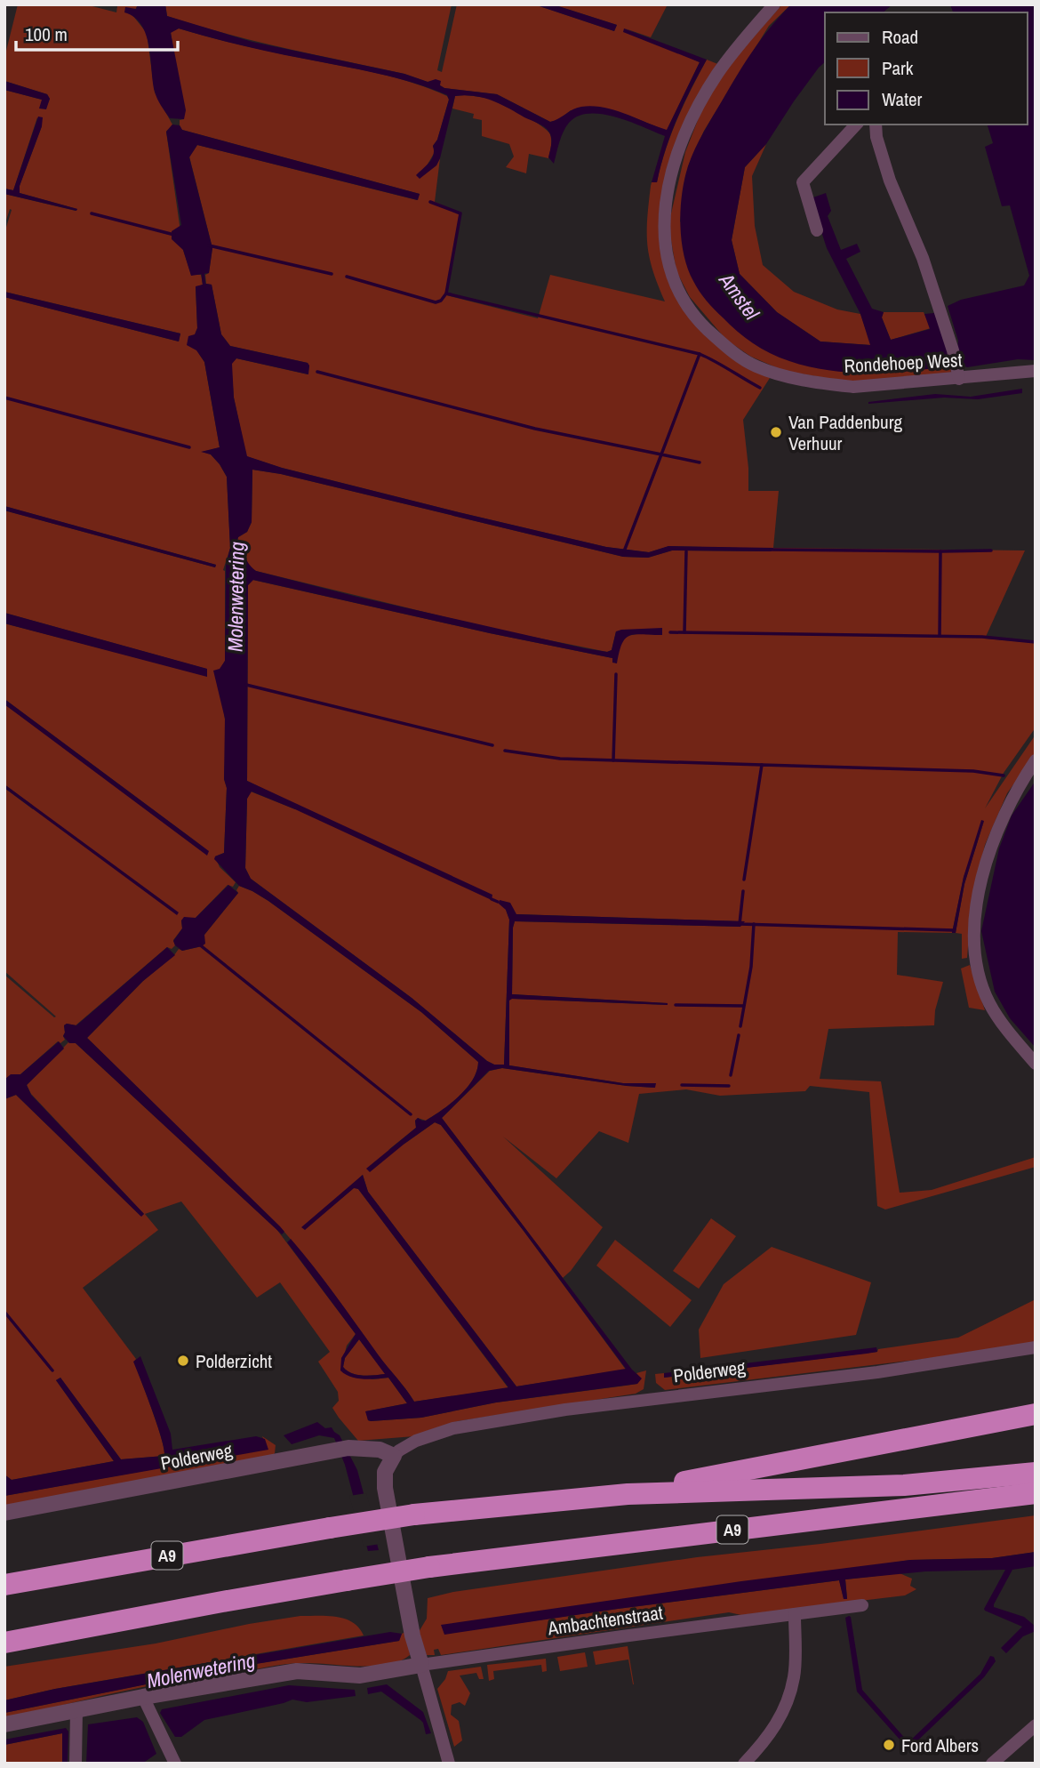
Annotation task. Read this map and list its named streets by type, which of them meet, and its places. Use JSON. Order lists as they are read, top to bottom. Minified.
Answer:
{"streets":{"highway":["A9"],"street":["Rondehoep West","Polderweg","Ambachtenstraat"]},"water":["Amstel","Molenwetering"],"places":["Van Paddenburg Verhuur","Polderzicht","Ford Albers"],"legend":["Road","Park","Water"],"scale_bar":"100 m"}
